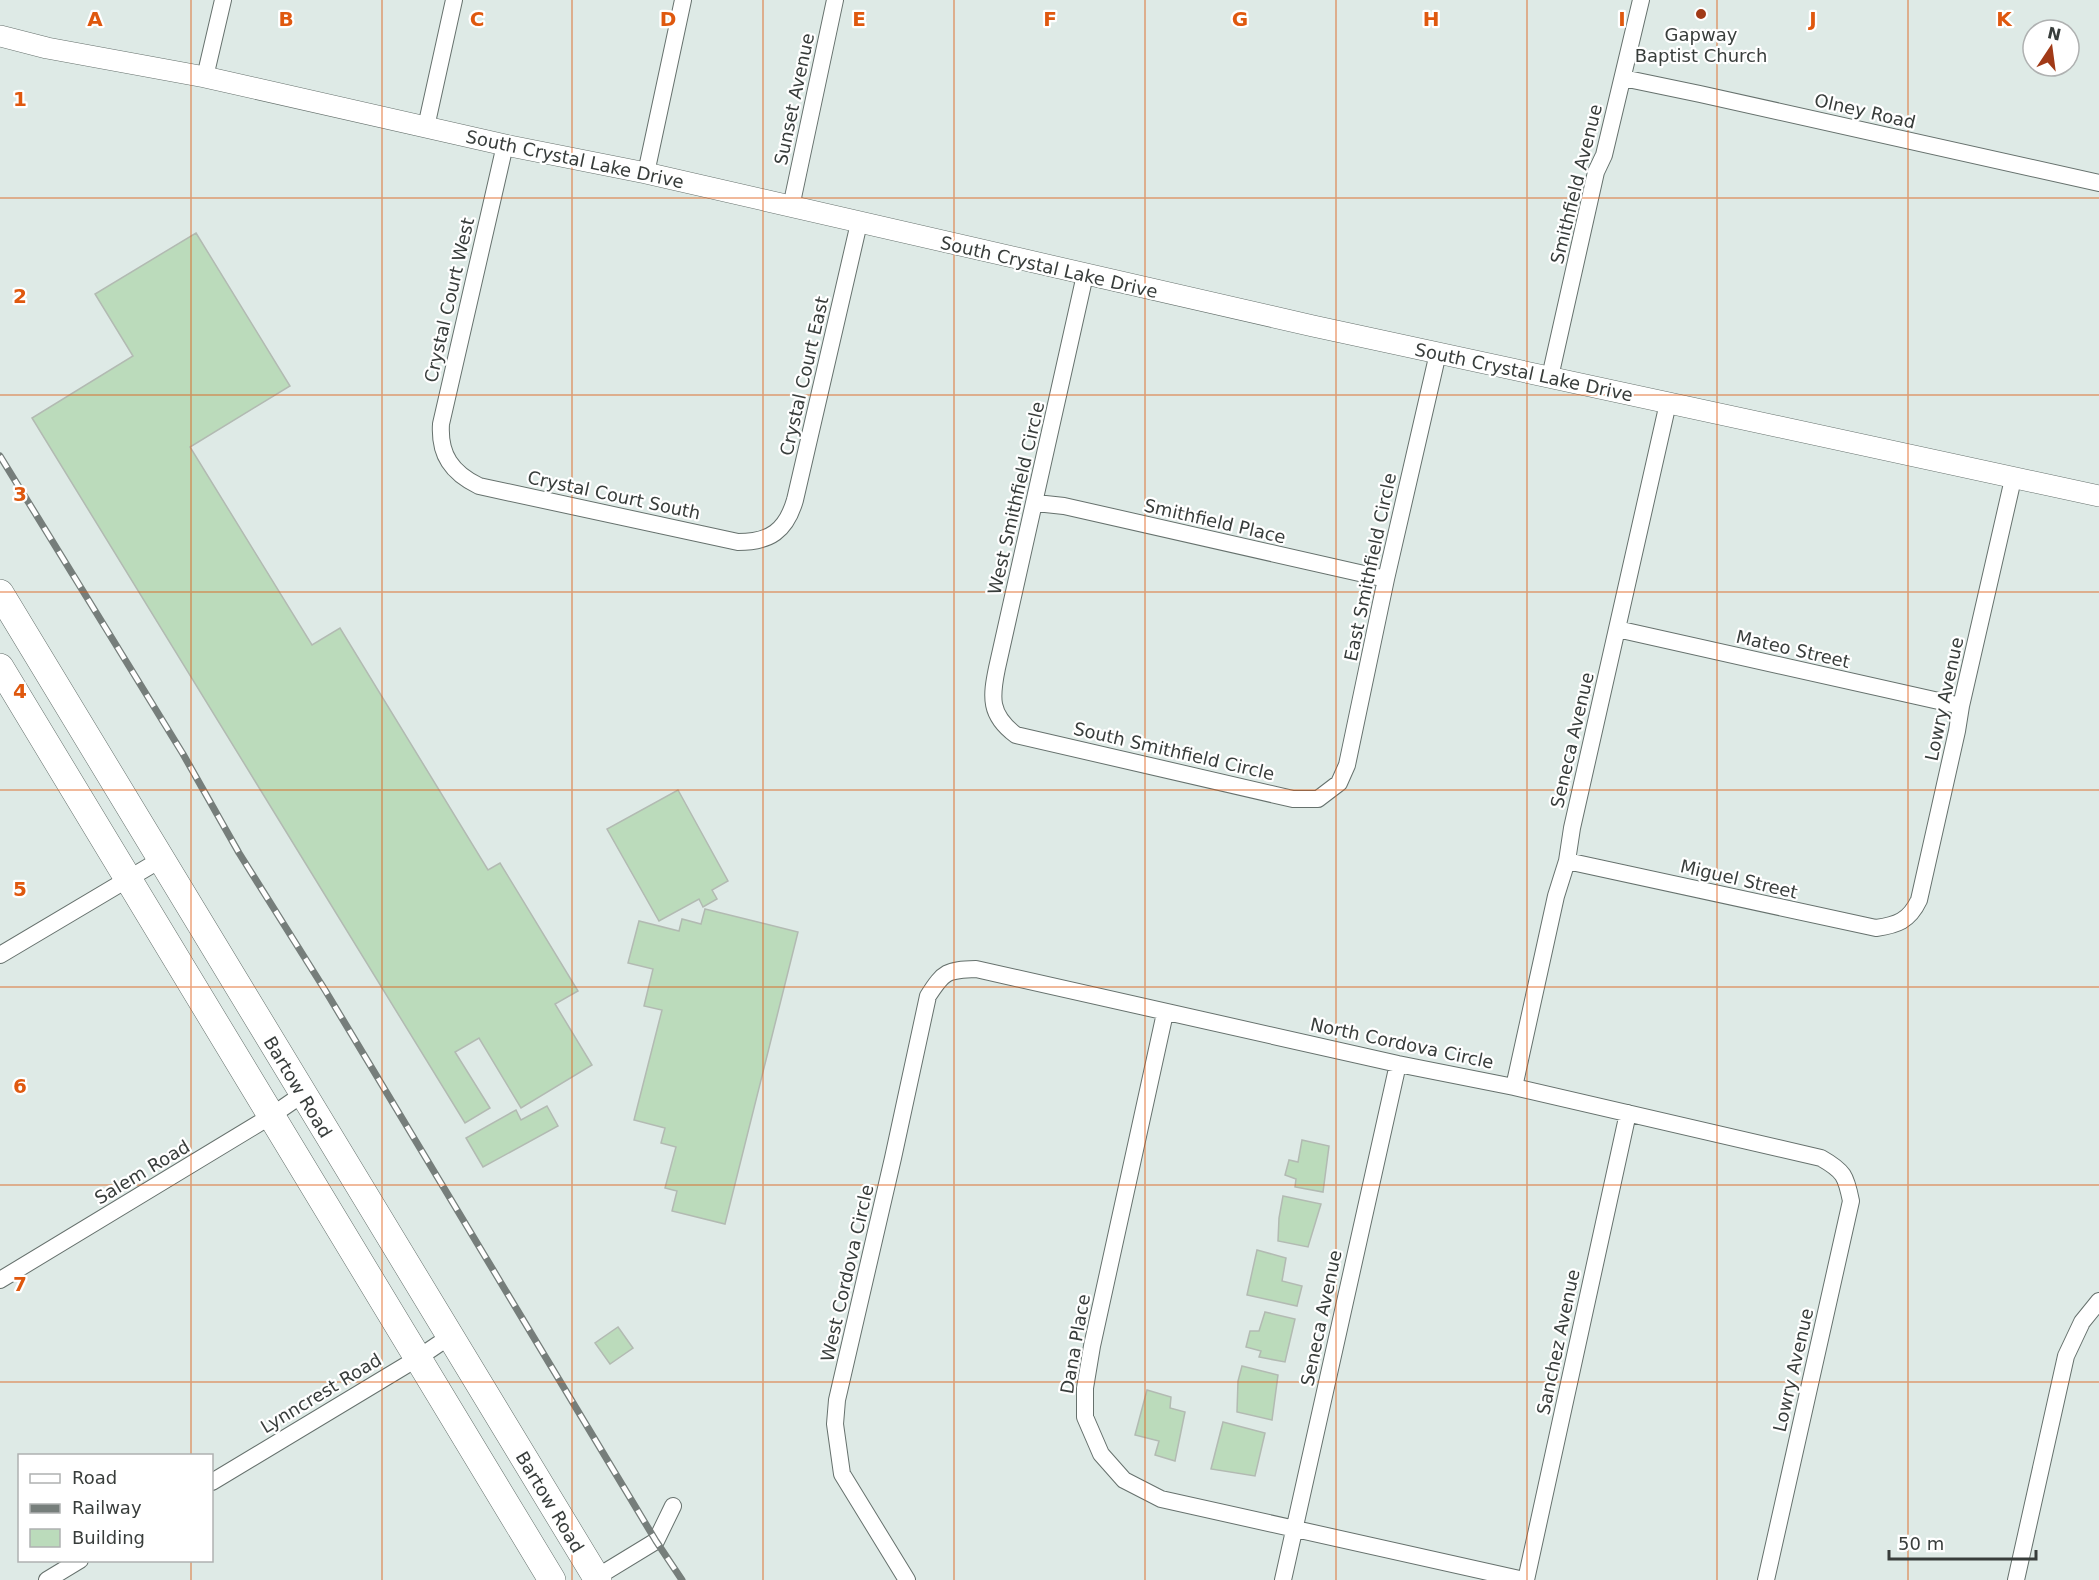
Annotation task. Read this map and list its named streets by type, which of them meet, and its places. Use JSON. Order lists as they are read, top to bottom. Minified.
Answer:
{"streets":{"main road":["Bartow Road"],"street":["Sunset Avenue","Olney Road","South Crystal Lake Drive","Smithfield Avenue","Crystal Court West","Crystal Court East","Crystal Court South","West Smithfield Circle","Smithfield Place","East Smithfield Circle","Mateo Street","Lowry Avenue","Seneca Avenue","South Smithfield Circle","Miguel Street","North Cordova Circle","Salem Road","West Cordova Circle","Sanchez Avenue","Dana Place","Lynncrest Road"]},"crossings":[["Sunset Avenue","South Crystal Lake Drive"],["Olney Road","Smithfield Avenue"],["South Crystal Lake Drive","Smithfield Avenue"],["South Crystal Lake Drive","Crystal Court West"],["South Crystal Lake Drive","Crystal Court East"],["South Crystal Lake Drive","West Smithfield Circle"],["South Crystal Lake Drive","East Smithfield Circle"],["South Crystal Lake Drive","Lowry Avenue"],["South Crystal Lake Drive","Seneca Avenue"],["Crystal Court West","Crystal Court South"],["Crystal Court East","Crystal Court South"],["West Smithfield Circle","Smithfield Place"],["West Smithfield Circle","South Smithfield Circle"],["Smithfield Place","East Smithfield Circle"],["East Smithfield Circle","South Smithfield Circle"],["Mateo Street","Lowry Avenue"],["Mateo Street","Seneca Avenue"],["Lowry Avenue","Miguel Street"],["Lowry Avenue","North Cordova Circle"],["Seneca Avenue","Miguel Street"],["Seneca Avenue","North Cordova Circle"],["Seneca Avenue","Dana Place"],["North Cordova Circle","West Cordova Circle"],["North Cordova Circle","Sanchez Avenue"],["North Cordova Circle","Dana Place"],["Bartow Road","Salem Road"],["Bartow Road","Lynncrest Road"],["Sanchez Avenue","Dana Place"]],"places":["Gapway Baptist Church"],"legend":["Road","Railway","Building"],"scale_bar":"50 m","north":"top","grid":{"columns":["A","B","C","D","E","F","G","H","I","J","K"],"rows":["1","2","3","4","5","6","7"]}}
